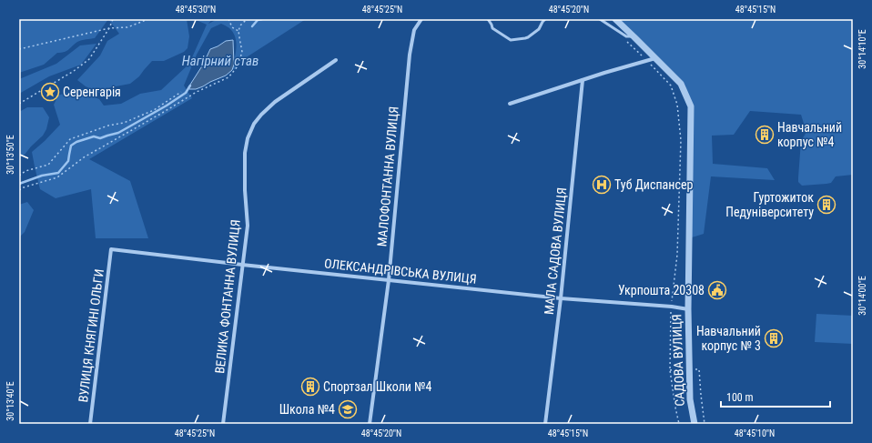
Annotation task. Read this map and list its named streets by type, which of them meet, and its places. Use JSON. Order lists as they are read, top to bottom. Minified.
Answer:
{"streets":{"street":["МАЛОФОНТАННА ВУЛИЦЯ","МАЛА САДОВА ВУЛИЦЯ","ОЛЕКСАНДРІВСЬКА ВУЛИЦЯ","ВЕЛИКА ФОНТАННА ВУЛИЦЯ","ВУЛИЦЯ КНЯГИНІ ОЛЬГИ","САДОВА ВУЛИЦЯ"]},"crossings":[["МАЛОФОНТАННА ВУЛИЦЯ","ОЛЕКСАНДРІВСЬКА ВУЛИЦЯ"],["МАЛА САДОВА ВУЛИЦЯ","ОЛЕКСАНДРІВСЬКА ВУЛИЦЯ"],["ОЛЕКСАНДРІВСЬКА ВУЛИЦЯ","ВЕЛИКА ФОНТАННА ВУЛИЦЯ"],["ОЛЕКСАНДРІВСЬКА ВУЛИЦЯ","ВУЛИЦЯ КНЯГИНІ ОЛЬГИ"],["ОЛЕКСАНДРІВСЬКА ВУЛИЦЯ","САДОВА ВУЛИЦЯ"]],"water":["Нагірний став"],"places":{"place":["Серенгарія"],"building":["Навчальний корпус №4","Гуртожиток Педуніверситету","Навчальний корпус № 3","Спортзал Школи №4"],"hospital":["Туб Диспансер"],"public building":["Укрпошта 20308"],"school or university":["Школа №4"]},"scale_bar":"100 m","coordinates":["48°45'30\"N","48°45'25\"N","48°45'20\"N","48°45'15\"N","30°14'10\"E","30°13'50\"E","30°14'00\"E","30°13'40\"E","48°45'10\"N"]}
